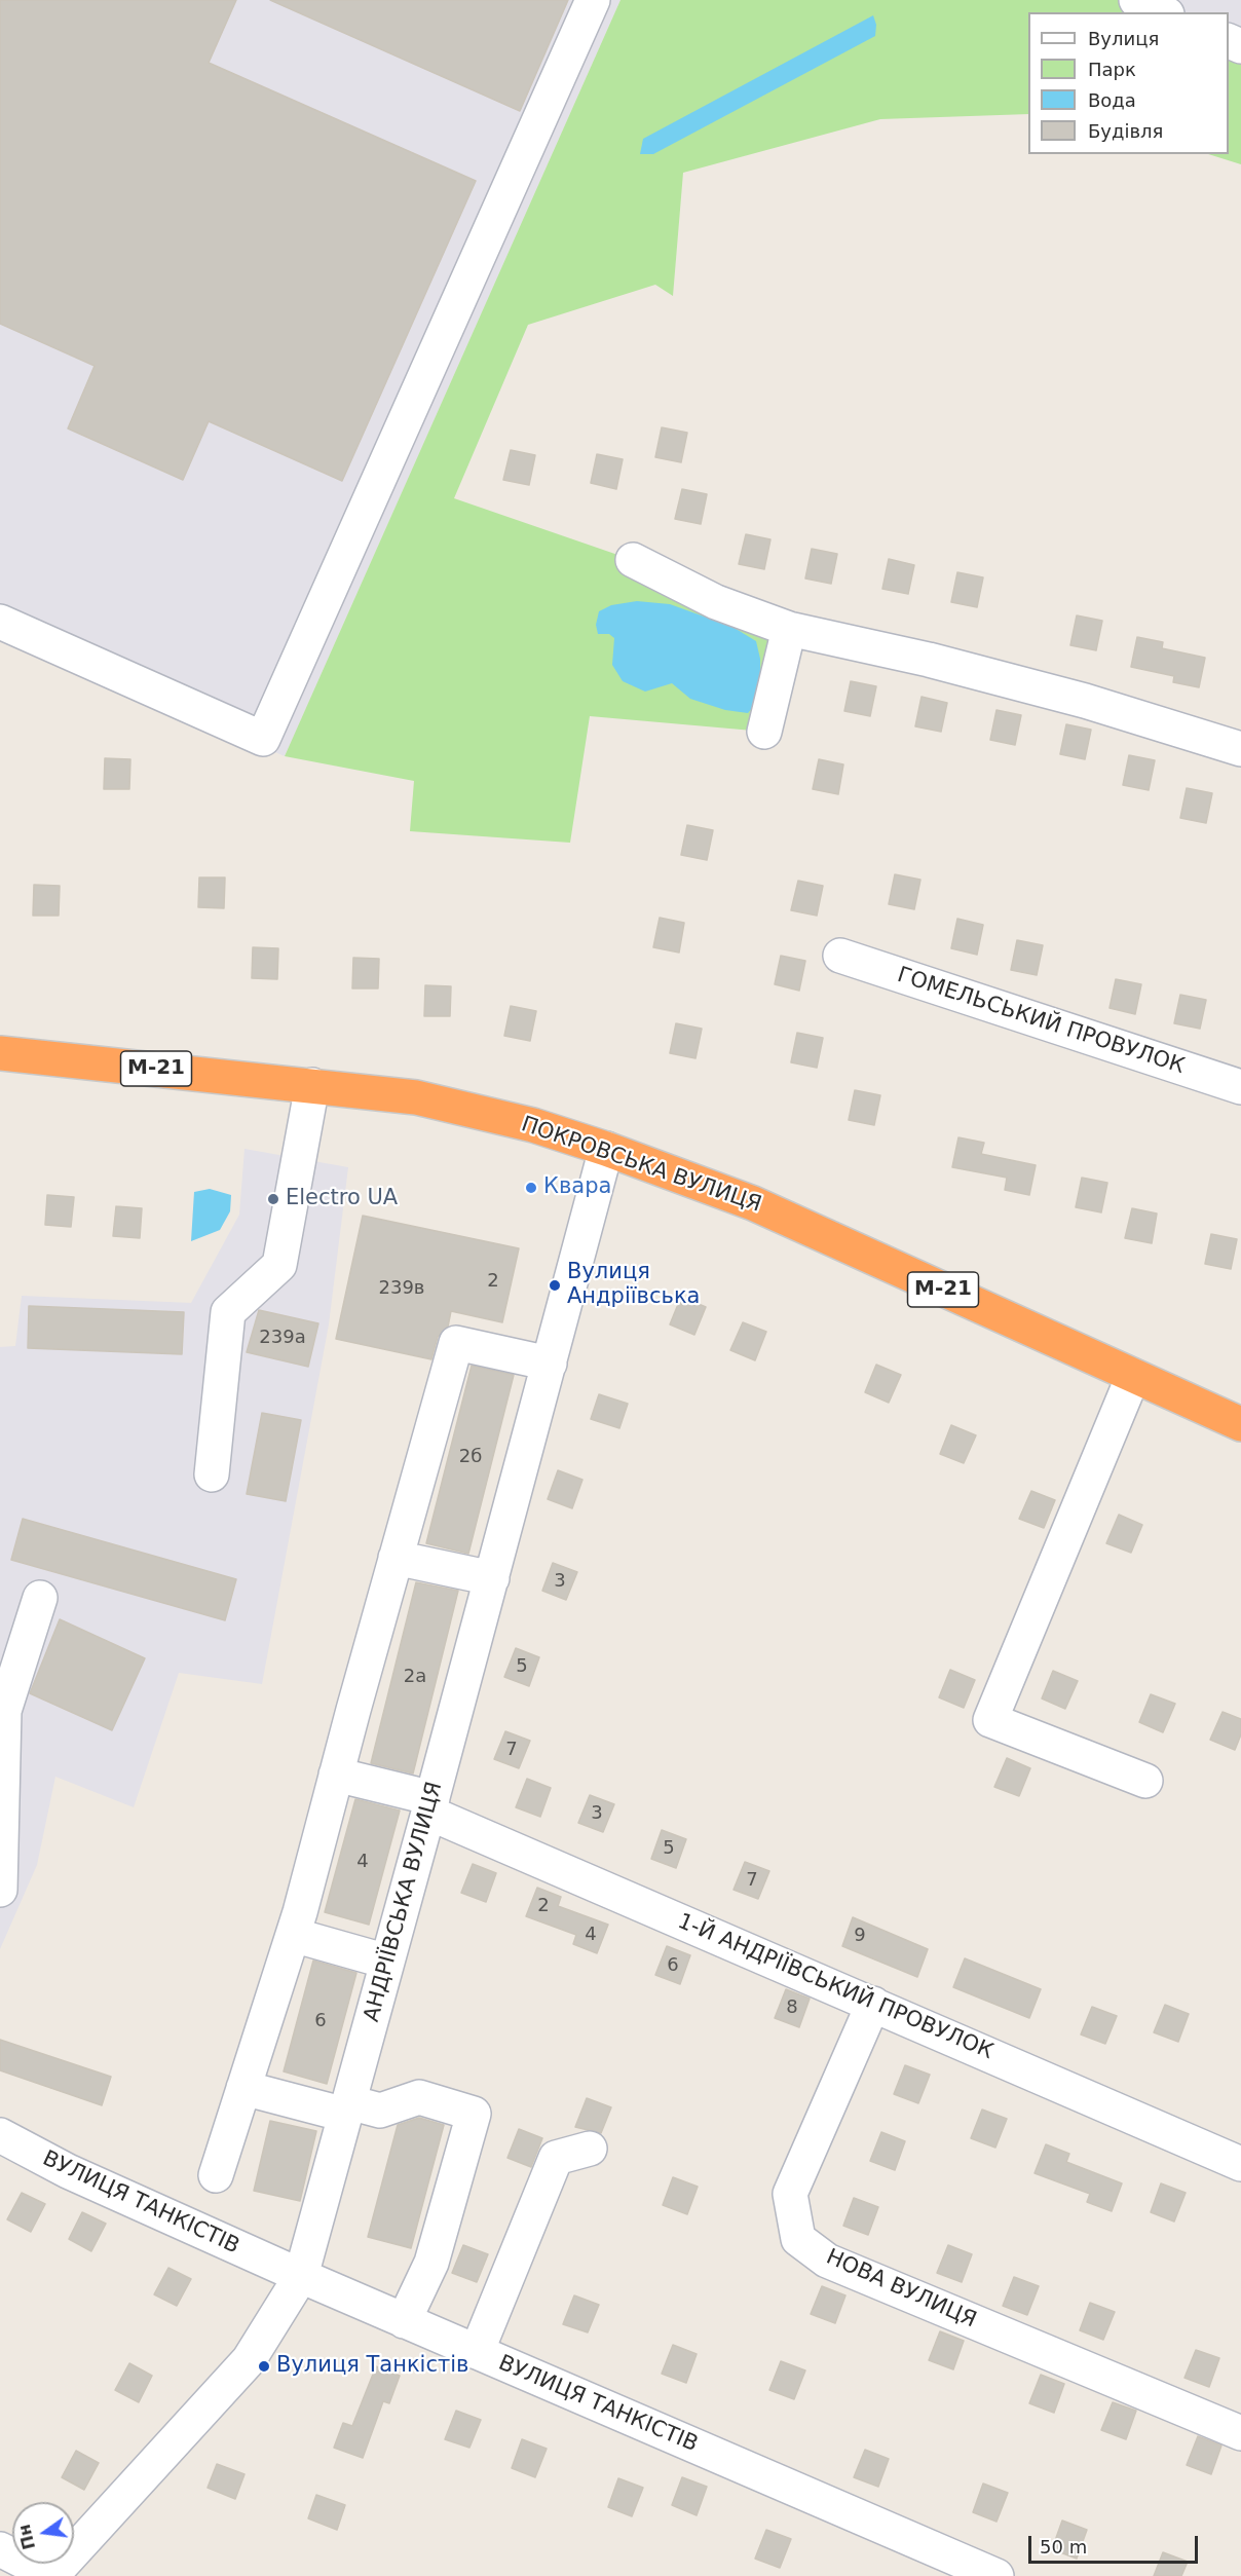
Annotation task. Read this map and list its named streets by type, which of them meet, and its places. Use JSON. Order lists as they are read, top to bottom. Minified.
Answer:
{"streets":{"highway":["М-21","ПОКРОВСЬКА ВУЛИЦЯ"],"street":["ГОМЕЛЬСЬКИЙ ПРОВУЛОК","АНДРІЇВСЬКА ВУЛИЦЯ","1-Й АНДРІЇВСЬКИЙ ПРОВУЛОК","ВУЛИЦЯ ТАНКІСТІВ","НОВА ВУЛИЦЯ"]},"crossings":[["ПОКРОВСЬКА ВУЛИЦЯ","АНДРІЇВСЬКА ВУЛИЦЯ"],["АНДРІЇВСЬКА ВУЛИЦЯ","1-Й АНДРІЇВСЬКИЙ ПРОВУЛОК"],["АНДРІЇВСЬКА ВУЛИЦЯ","ВУЛИЦЯ ТАНКІСТІВ"],["1-Й АНДРІЇВСЬКИЙ ПРОВУЛОК","НОВА ВУЛИЦЯ"]],"places":["Квара","Electro UA","Вулиця Андріївська","Вулиця Танкістів"],"house_numbers":["2","239в","239а","2б","3","5","2а","7","3","5","4","7","2","4","9","6","8","6"],"legend":["Вулиця","Парк","Вода","Будівля"],"scale_bar":"50 m","north":"left"}
